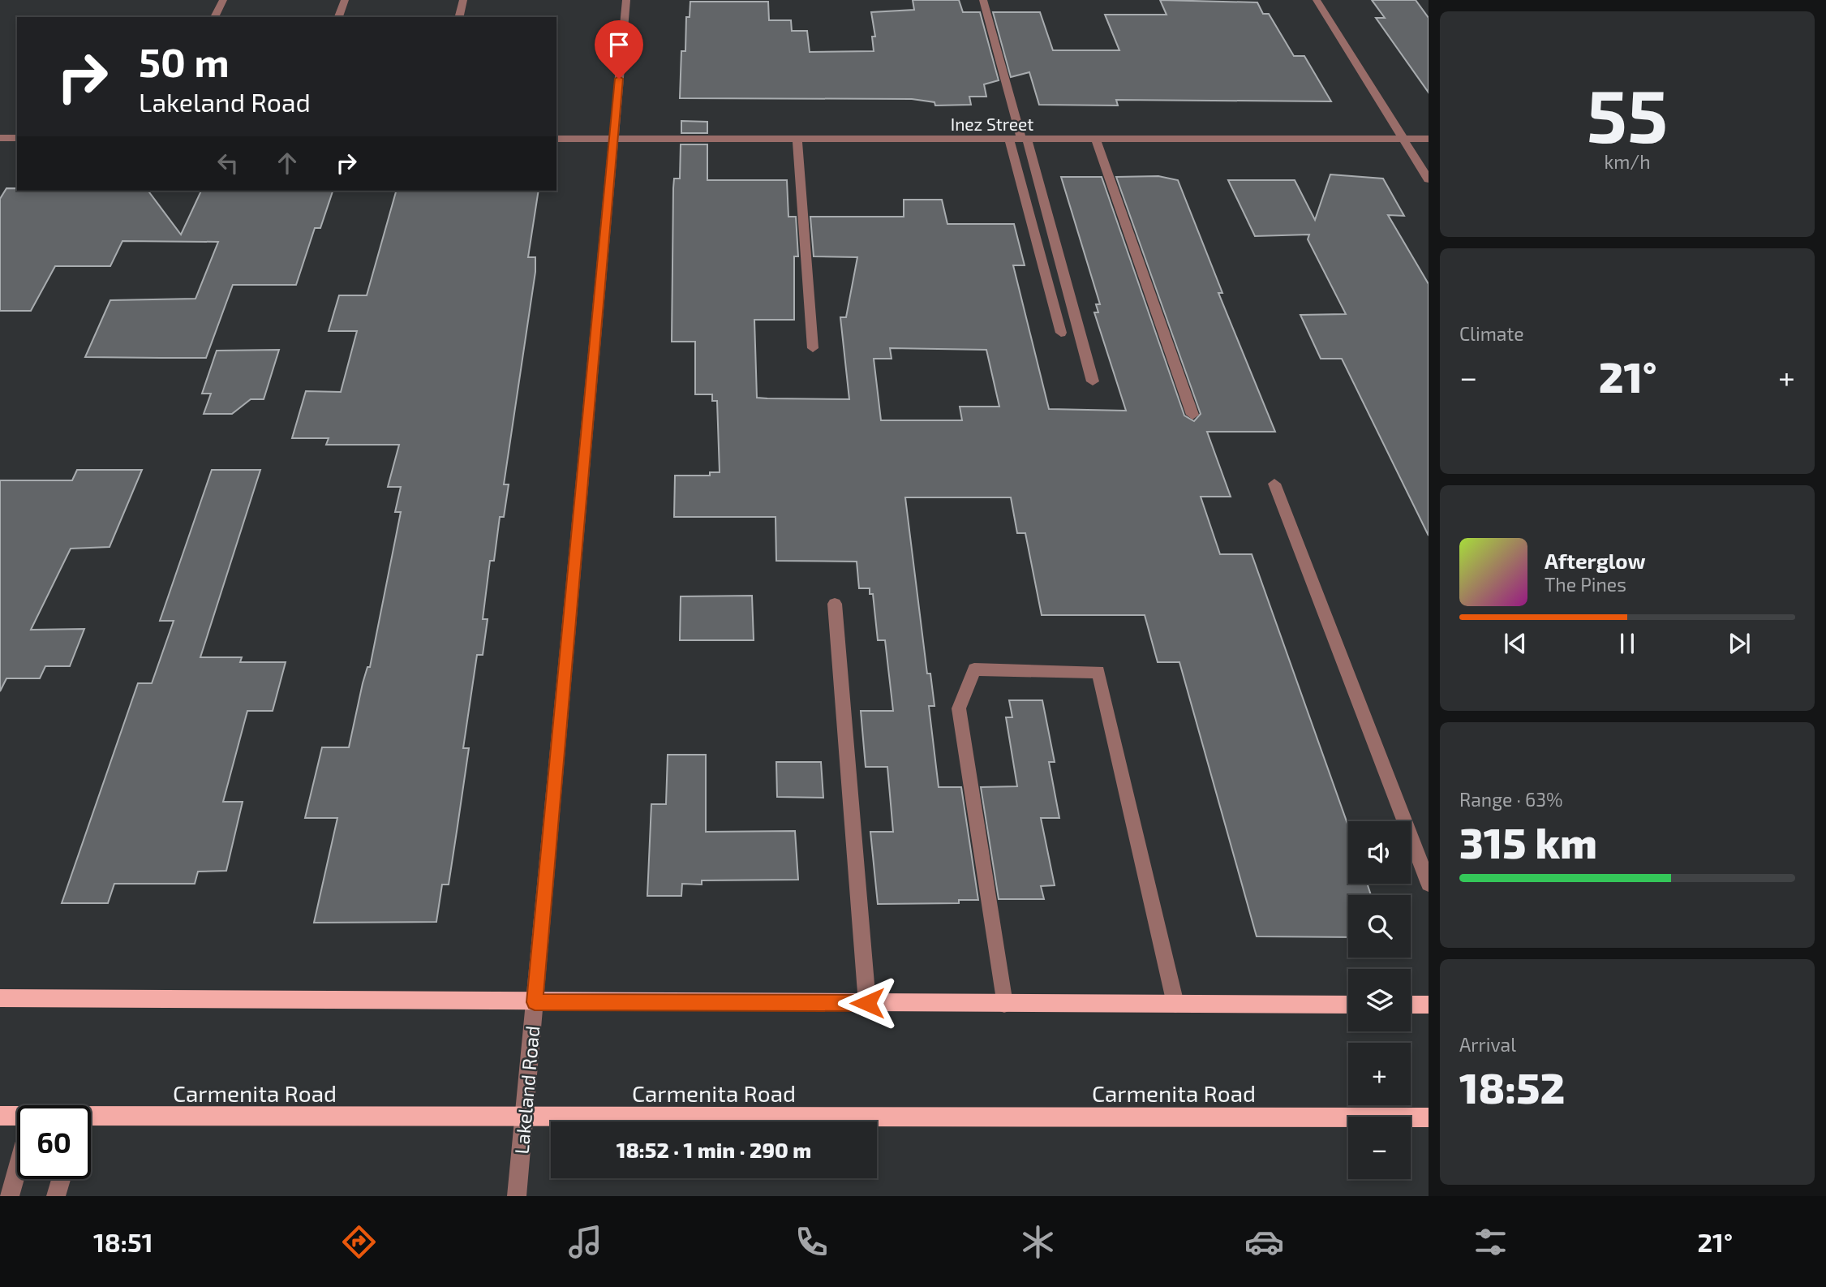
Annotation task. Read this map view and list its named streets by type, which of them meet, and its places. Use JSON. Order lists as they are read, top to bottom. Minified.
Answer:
{"streets":{"main road":["Carmenita Road"],"street":["Inez Street","Lakeland Road"]},"crossings":[["Inez Street","Lakeland Road"],["Lakeland Road","Carmenita Road"]],"page":{"tile":[["55","km/h"],"Climate",["Range · 63%","315 km"],["Arrival","18:52"]],"turn":["50 m","Lakeland Road"],"heat":["−","21°","+"],"song":["Afterglow","The Pines"],"map_buttons":["+","−"],"limit":"60","trip":"18:52 · 1 min · 290 m","tabs":["18:51","21°"]}}
